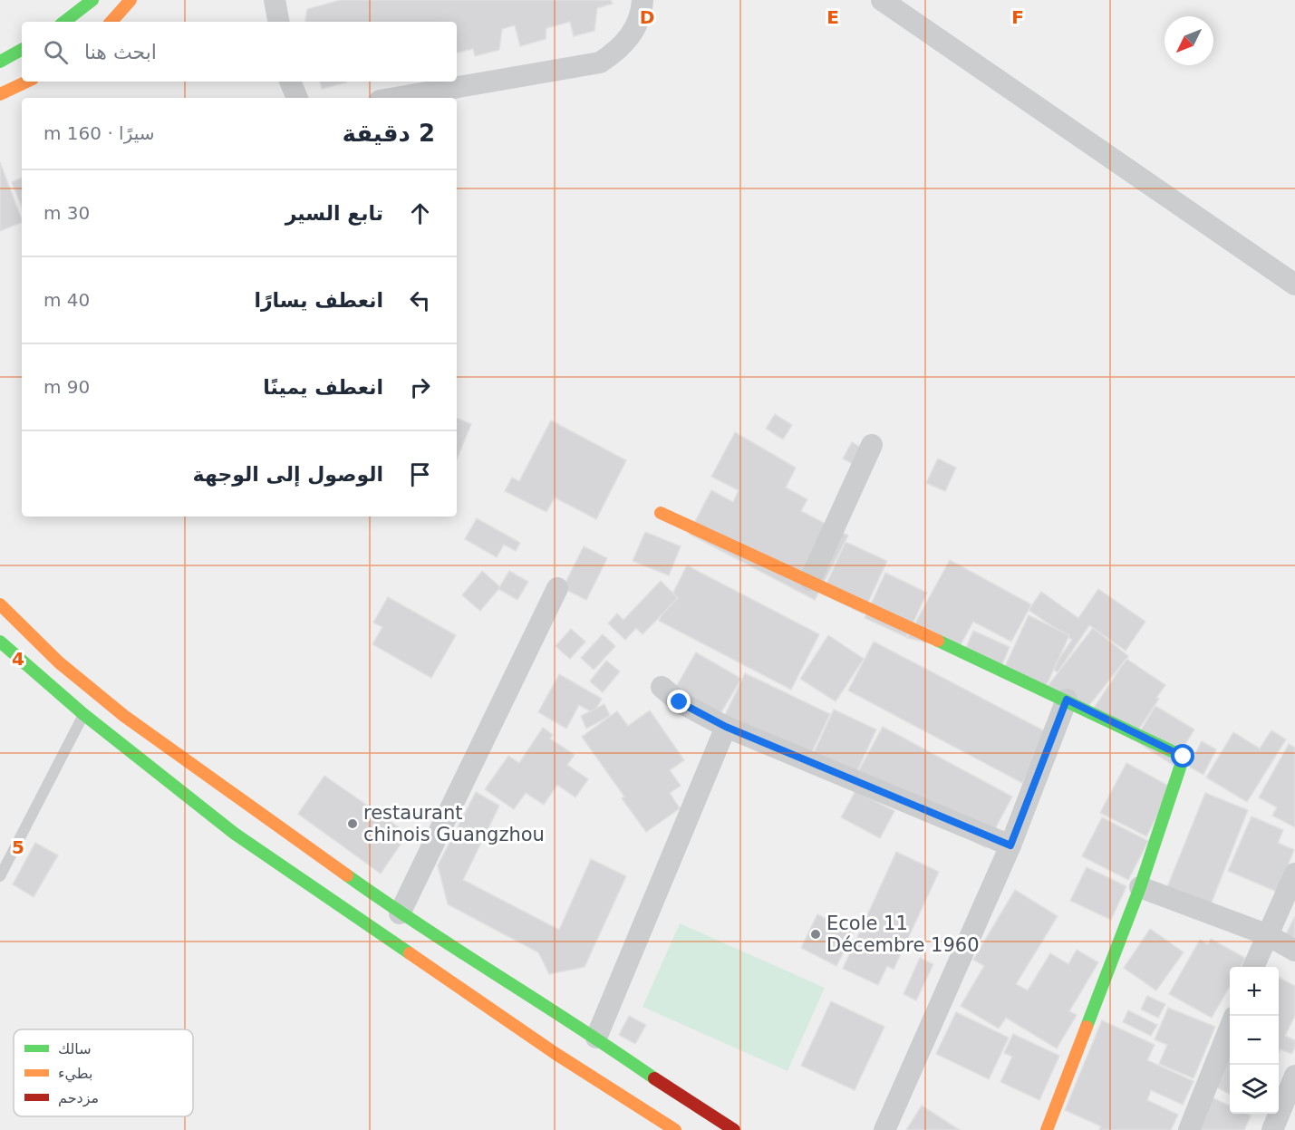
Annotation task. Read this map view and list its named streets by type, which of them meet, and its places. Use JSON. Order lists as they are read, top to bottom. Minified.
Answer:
{"places":["restaurant chinois Guangzhou","Ecole 11 Décembre 1960"],"legend":["سالك","بطيء","مزدحم"],"north":"bottom left","page":{"search":"ابحث هنا","heading":["2 دقيقة","سيرًا · 160 m"],"list":[["تابع السير","30 m"],["انعطف يسارًا","40 m"],["انعطف يمينًا","90 m"],"الوصول إلى الوجهة"],"map_buttons":["+","−"]},"grid":{"columns":["D","E","F"],"rows":["4","5"]}}
